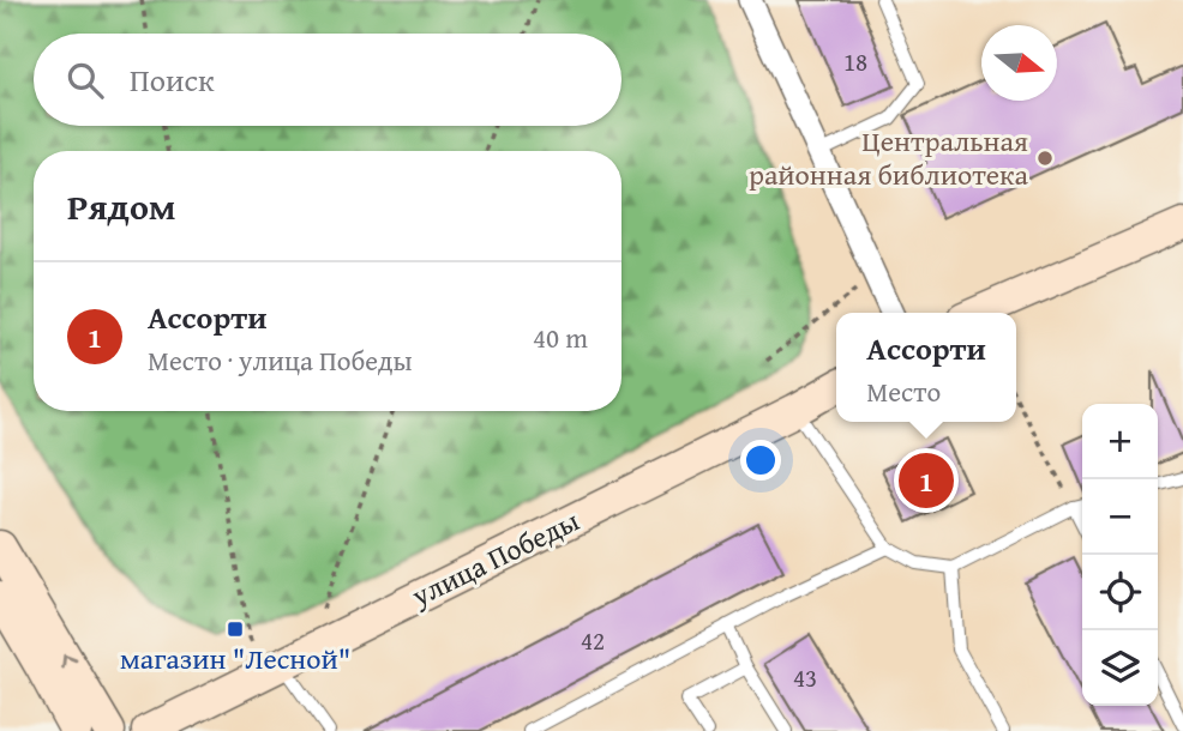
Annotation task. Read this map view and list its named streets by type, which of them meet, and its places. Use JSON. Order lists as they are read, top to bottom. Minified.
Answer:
{"streets":{"street":["улица Победы"]},"places":{"other":["Центральная районная библиотека"],"transit":["магазин \"Лесной\""]},"house_numbers":["18","42","43"],"north":"right","page":{"search":"Поиск","heading":"Рядом","list":[{"mark":"1","name":"Ассорти","note":"Место · улица Победы","value":"40 m"}],"popup":["Ассорти","Место"],"map_buttons":["+","−"],"pins":"1"}}
